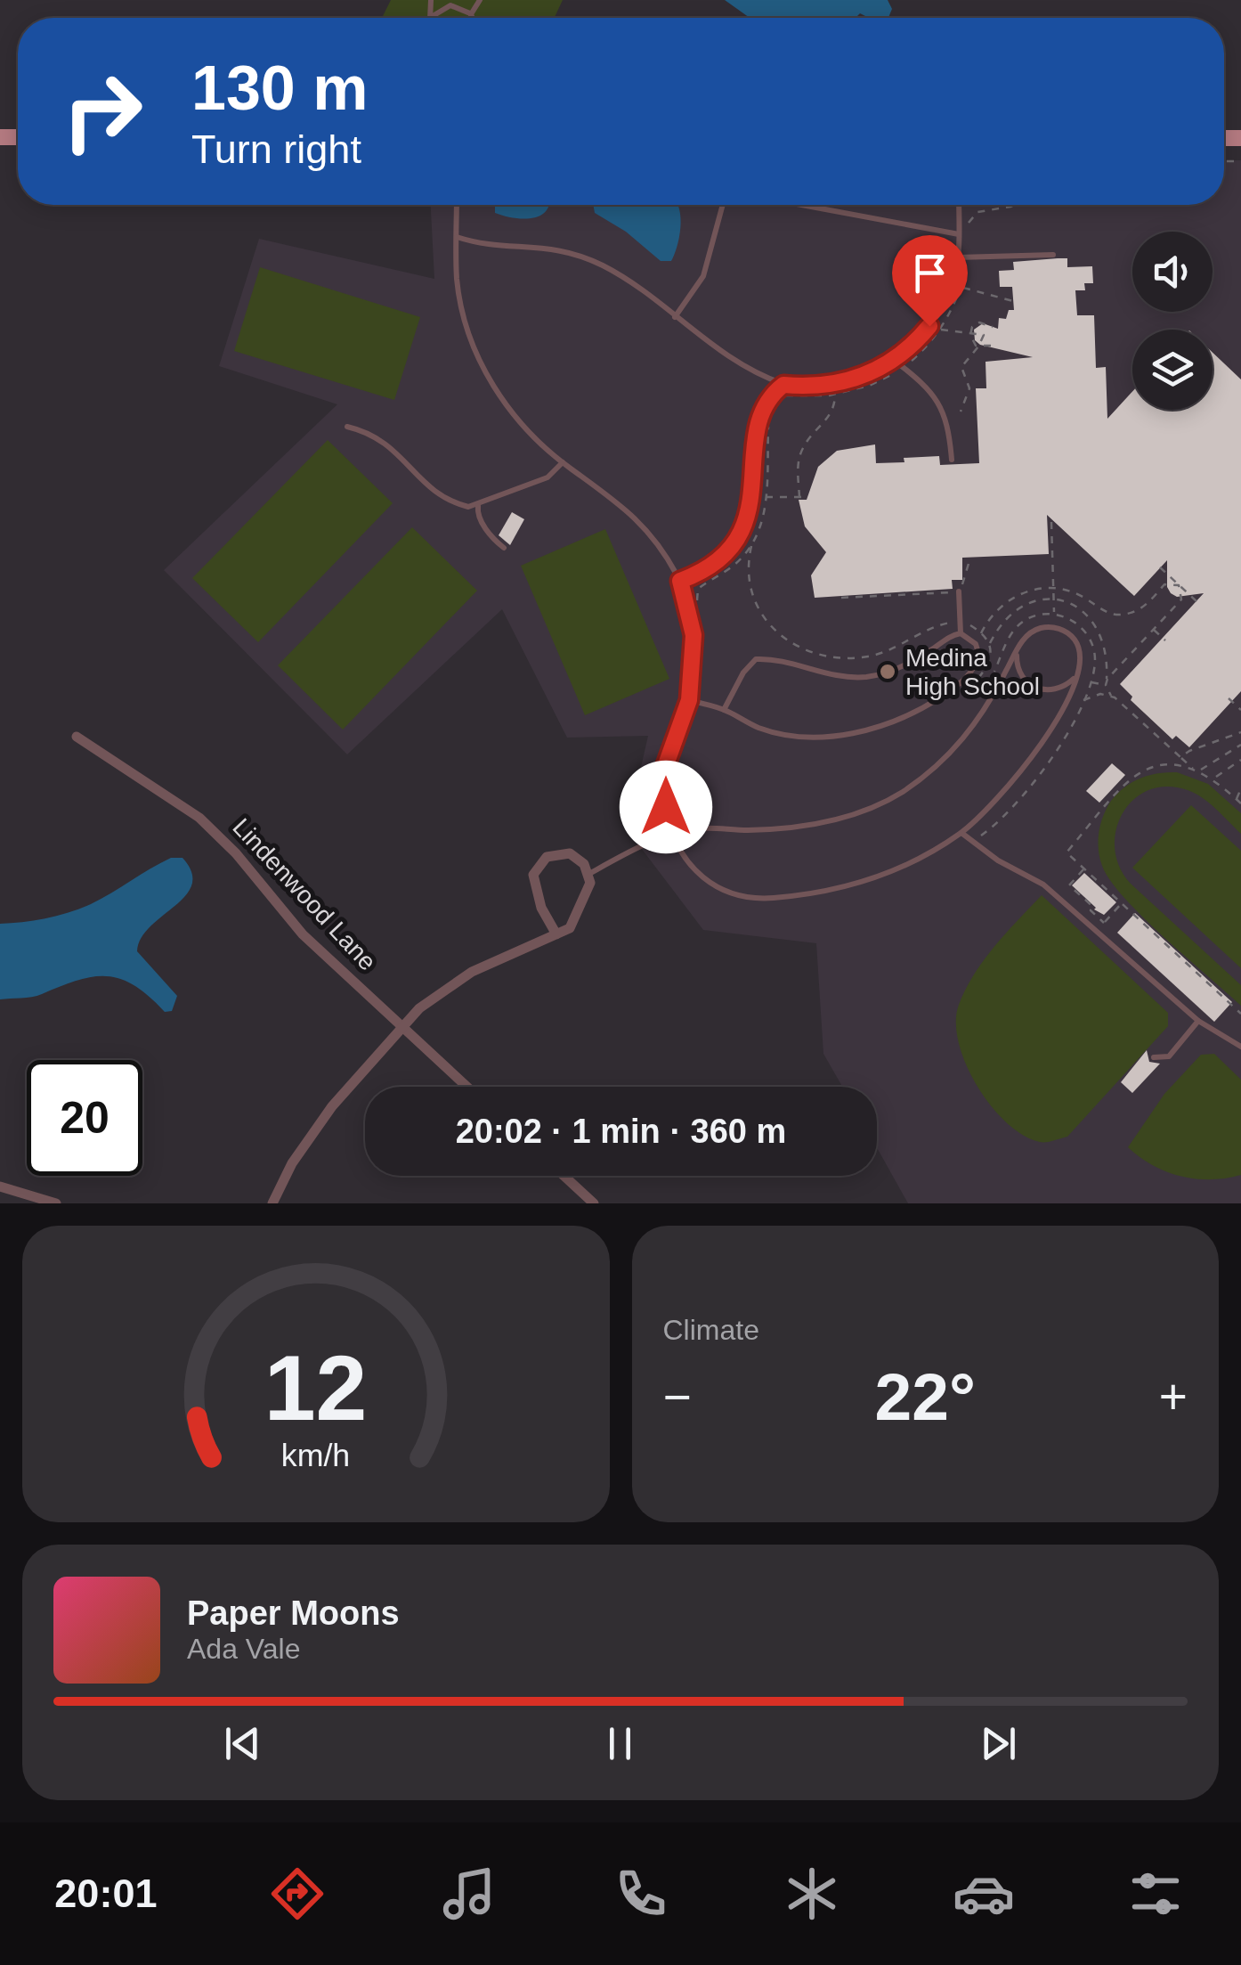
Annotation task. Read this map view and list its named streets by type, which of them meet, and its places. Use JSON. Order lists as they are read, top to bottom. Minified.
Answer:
{"streets":{"street":["Lindenwood Lane"]},"places":["Medina High School"],"page":{"turn":["130 m","Turn right"],"limit":"20","trip":"20:02 · 1 min · 360 m","tile":"Climate","heat":["−","22°","+"],"song":["Paper Moons","Ada Vale"],"tabs":"20:01","gauge":["12","km/h"]}}
